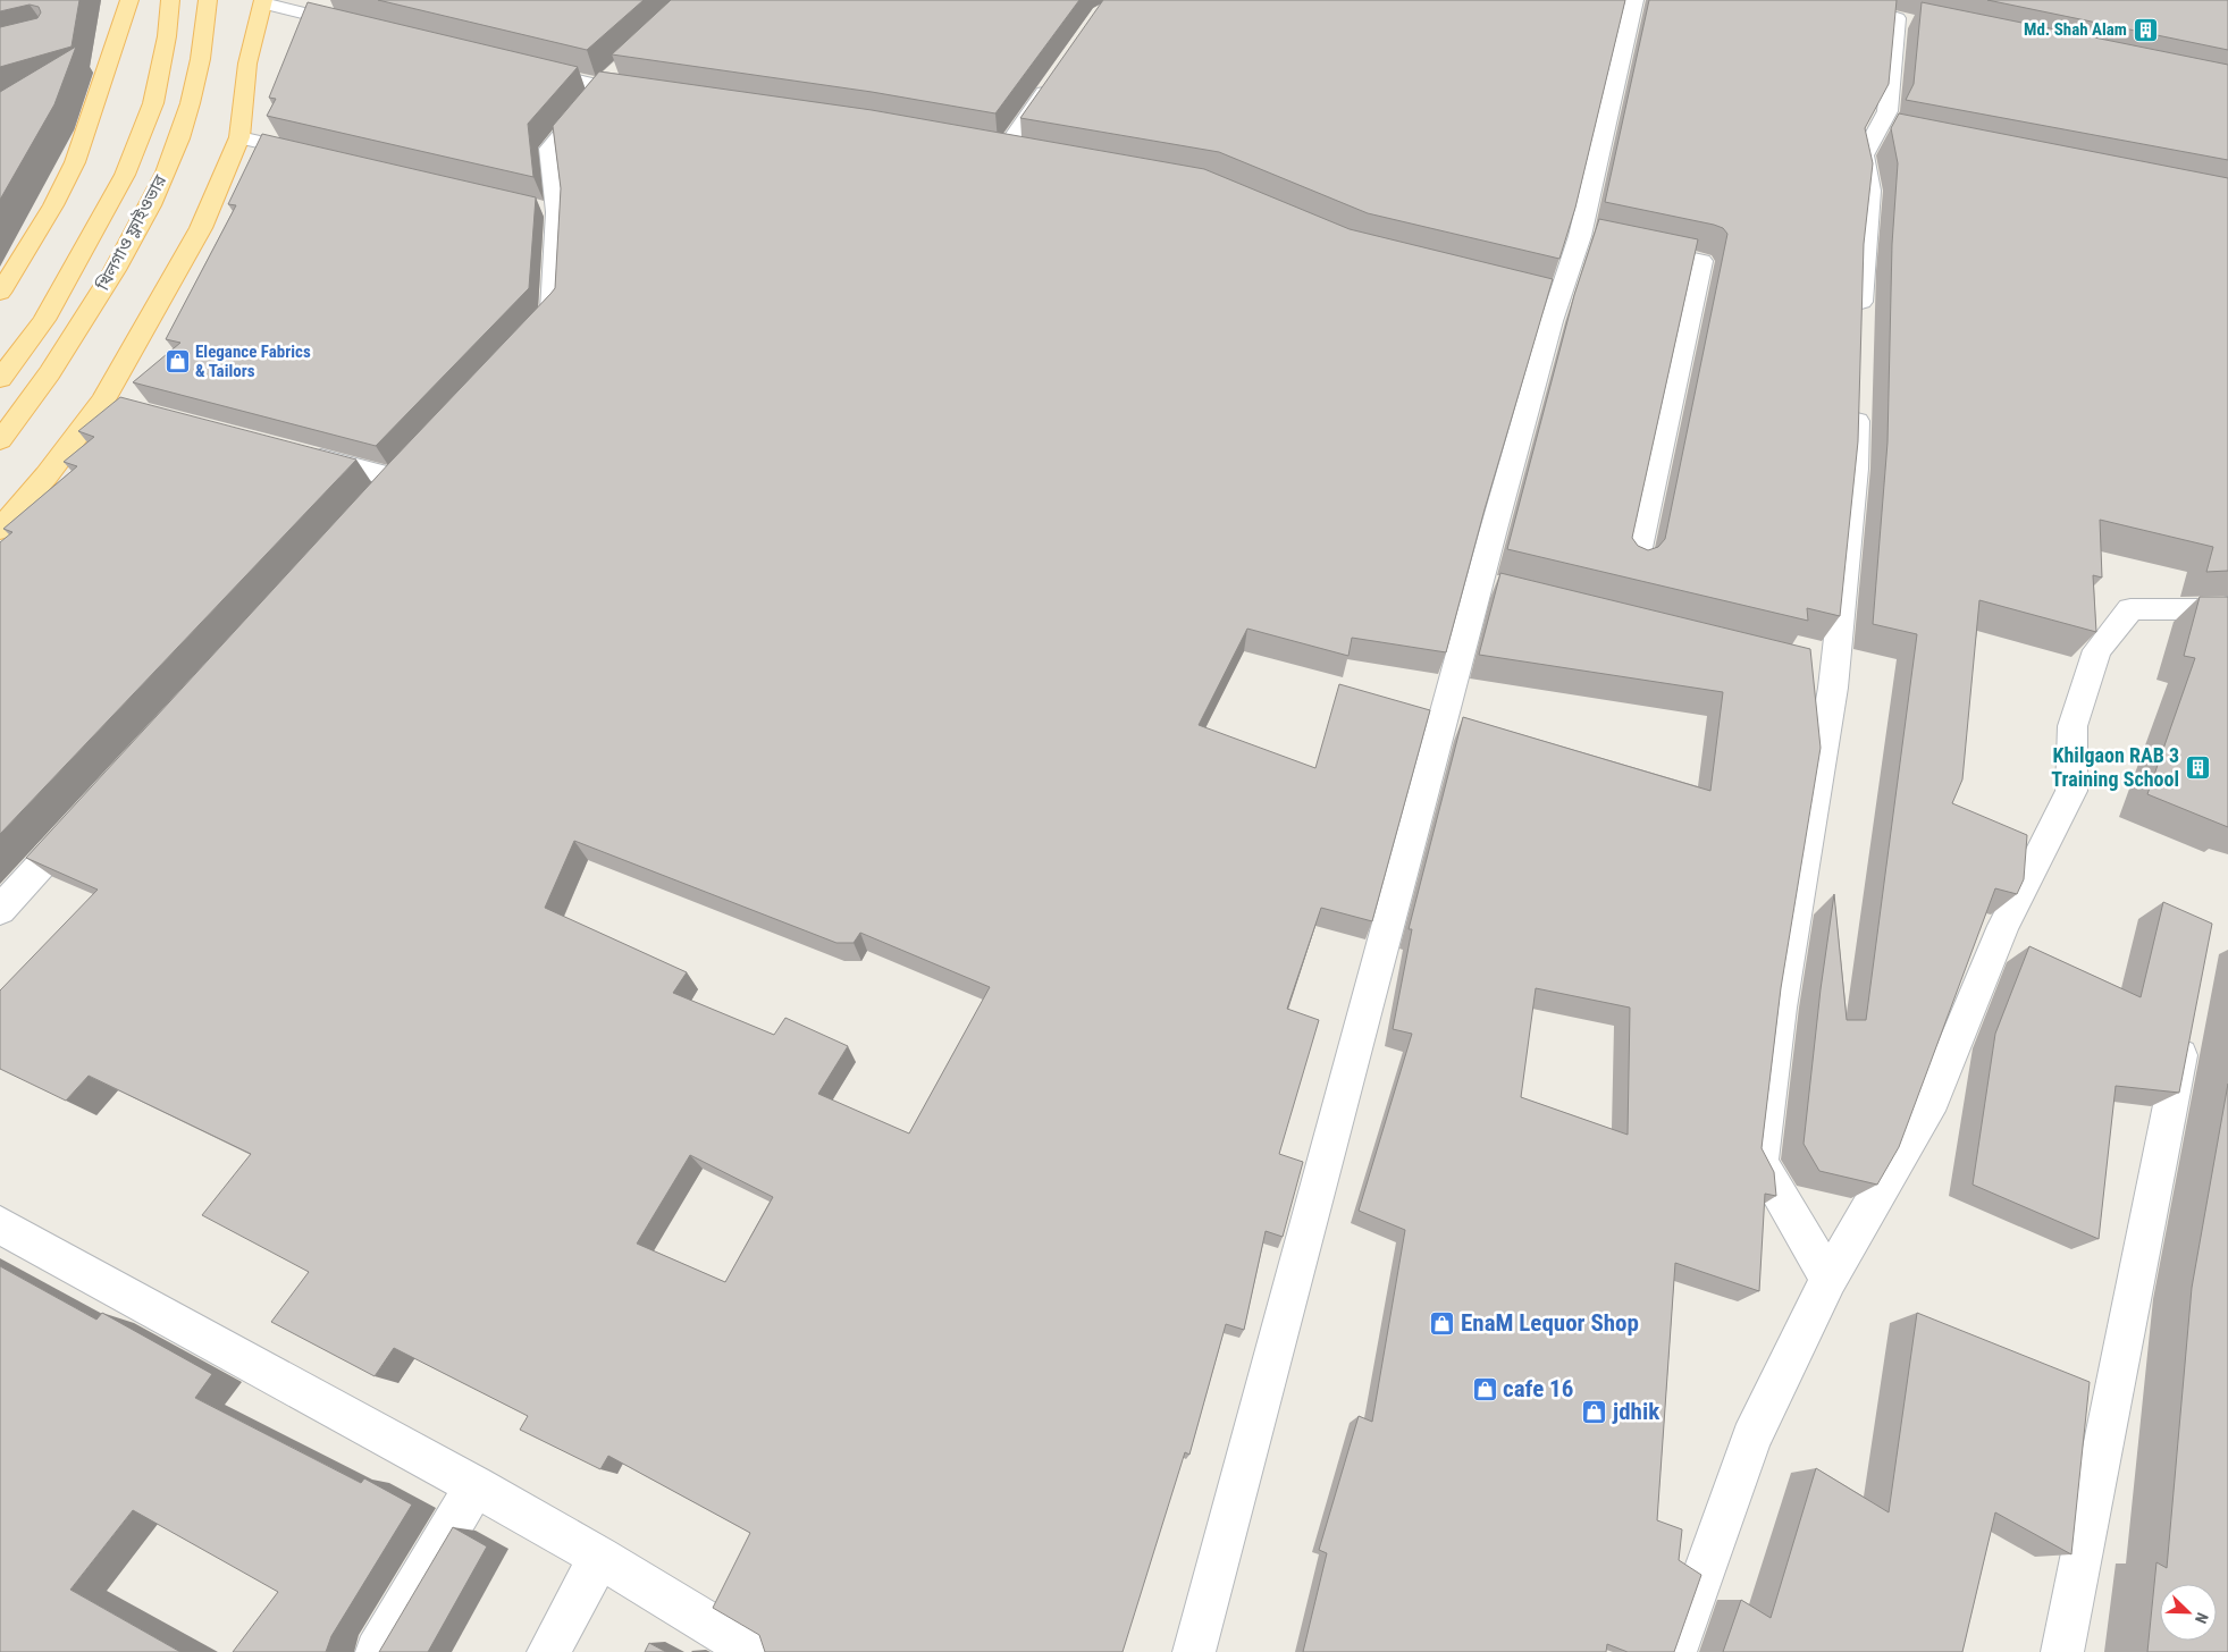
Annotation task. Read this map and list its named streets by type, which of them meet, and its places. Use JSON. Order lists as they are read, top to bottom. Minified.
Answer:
{"streets":{"main road":["খিলগাও ফ্লাইওভার"]},"places":{"building":["Md. Shah Alam","Khilgaon RAB 3 Training School"],"shop":["Elegance Fabrics & Tailors","EnaM Lequor Shop","cafe 16","jdhik"]},"north":"bottom right"}
